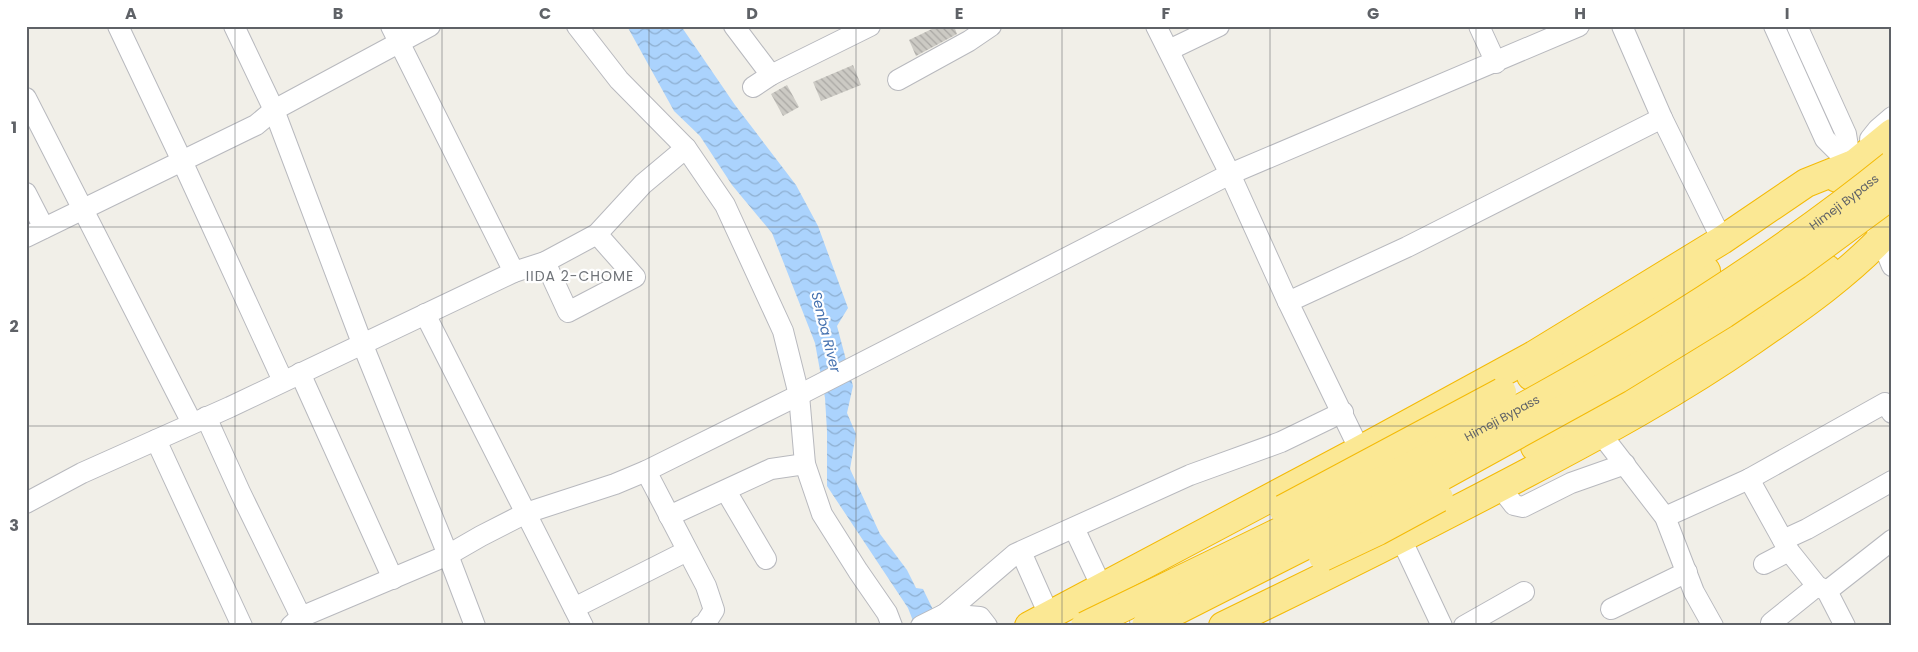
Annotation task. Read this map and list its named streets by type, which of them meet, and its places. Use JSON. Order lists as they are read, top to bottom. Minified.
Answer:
{"streets":{"highway":["Himeji Bypass"]},"districts":["IIDA 2-CHOME"],"water":["Senba River"],"grid":{"columns":["A","B","C","D","E","F","G","H","I"],"rows":["1","2","3"]}}
